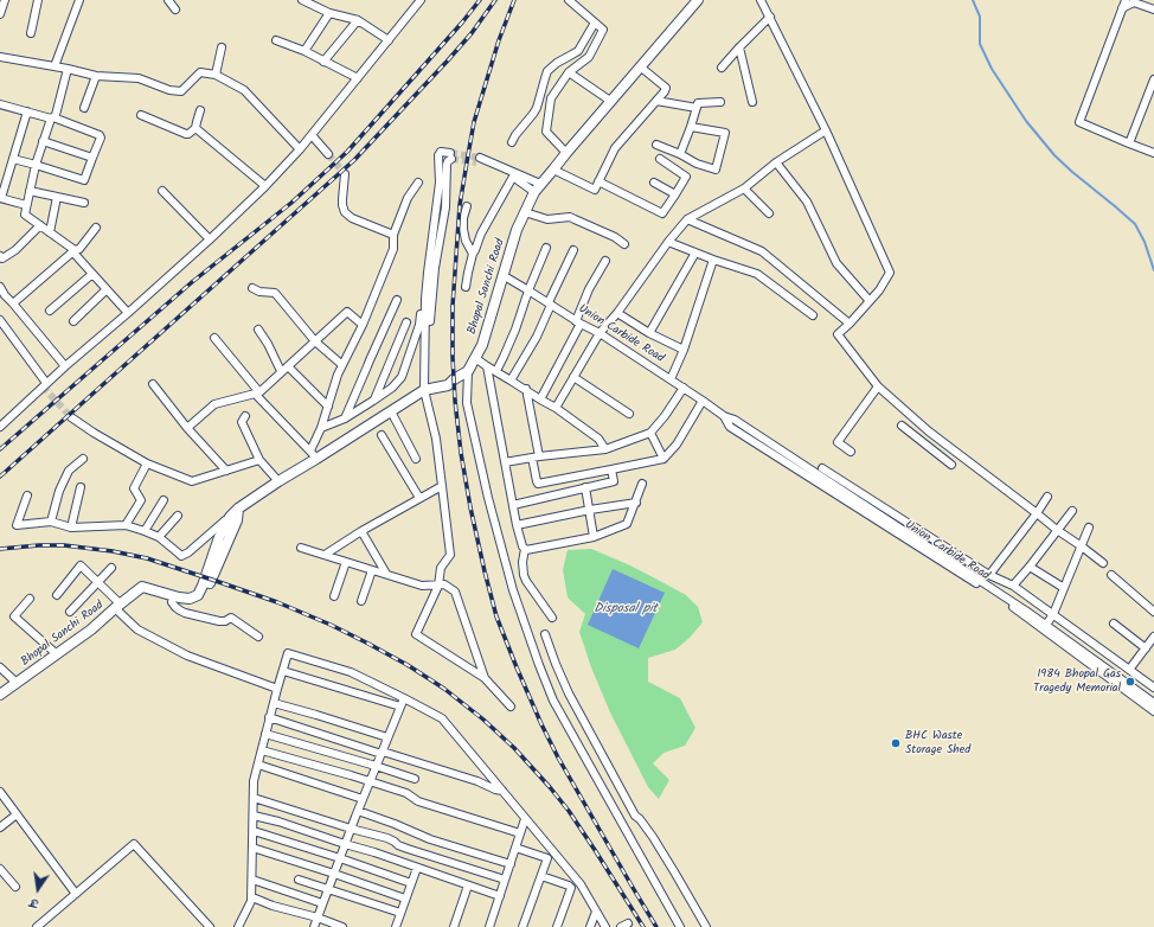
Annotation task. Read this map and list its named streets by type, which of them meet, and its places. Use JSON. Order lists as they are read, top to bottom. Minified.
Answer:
{"streets":{"main road":["Bhopal Sanchi Road"],"street":["Union Carbide Road"]},"crossings":[["Bhopal Sanchi Road","Union Carbide Road"]],"water":["Disposal pit"],"places":["1984 Bhopal Gas Tragedy Memorial","BHC Waste Storage Shed"],"north":"bottom"}
